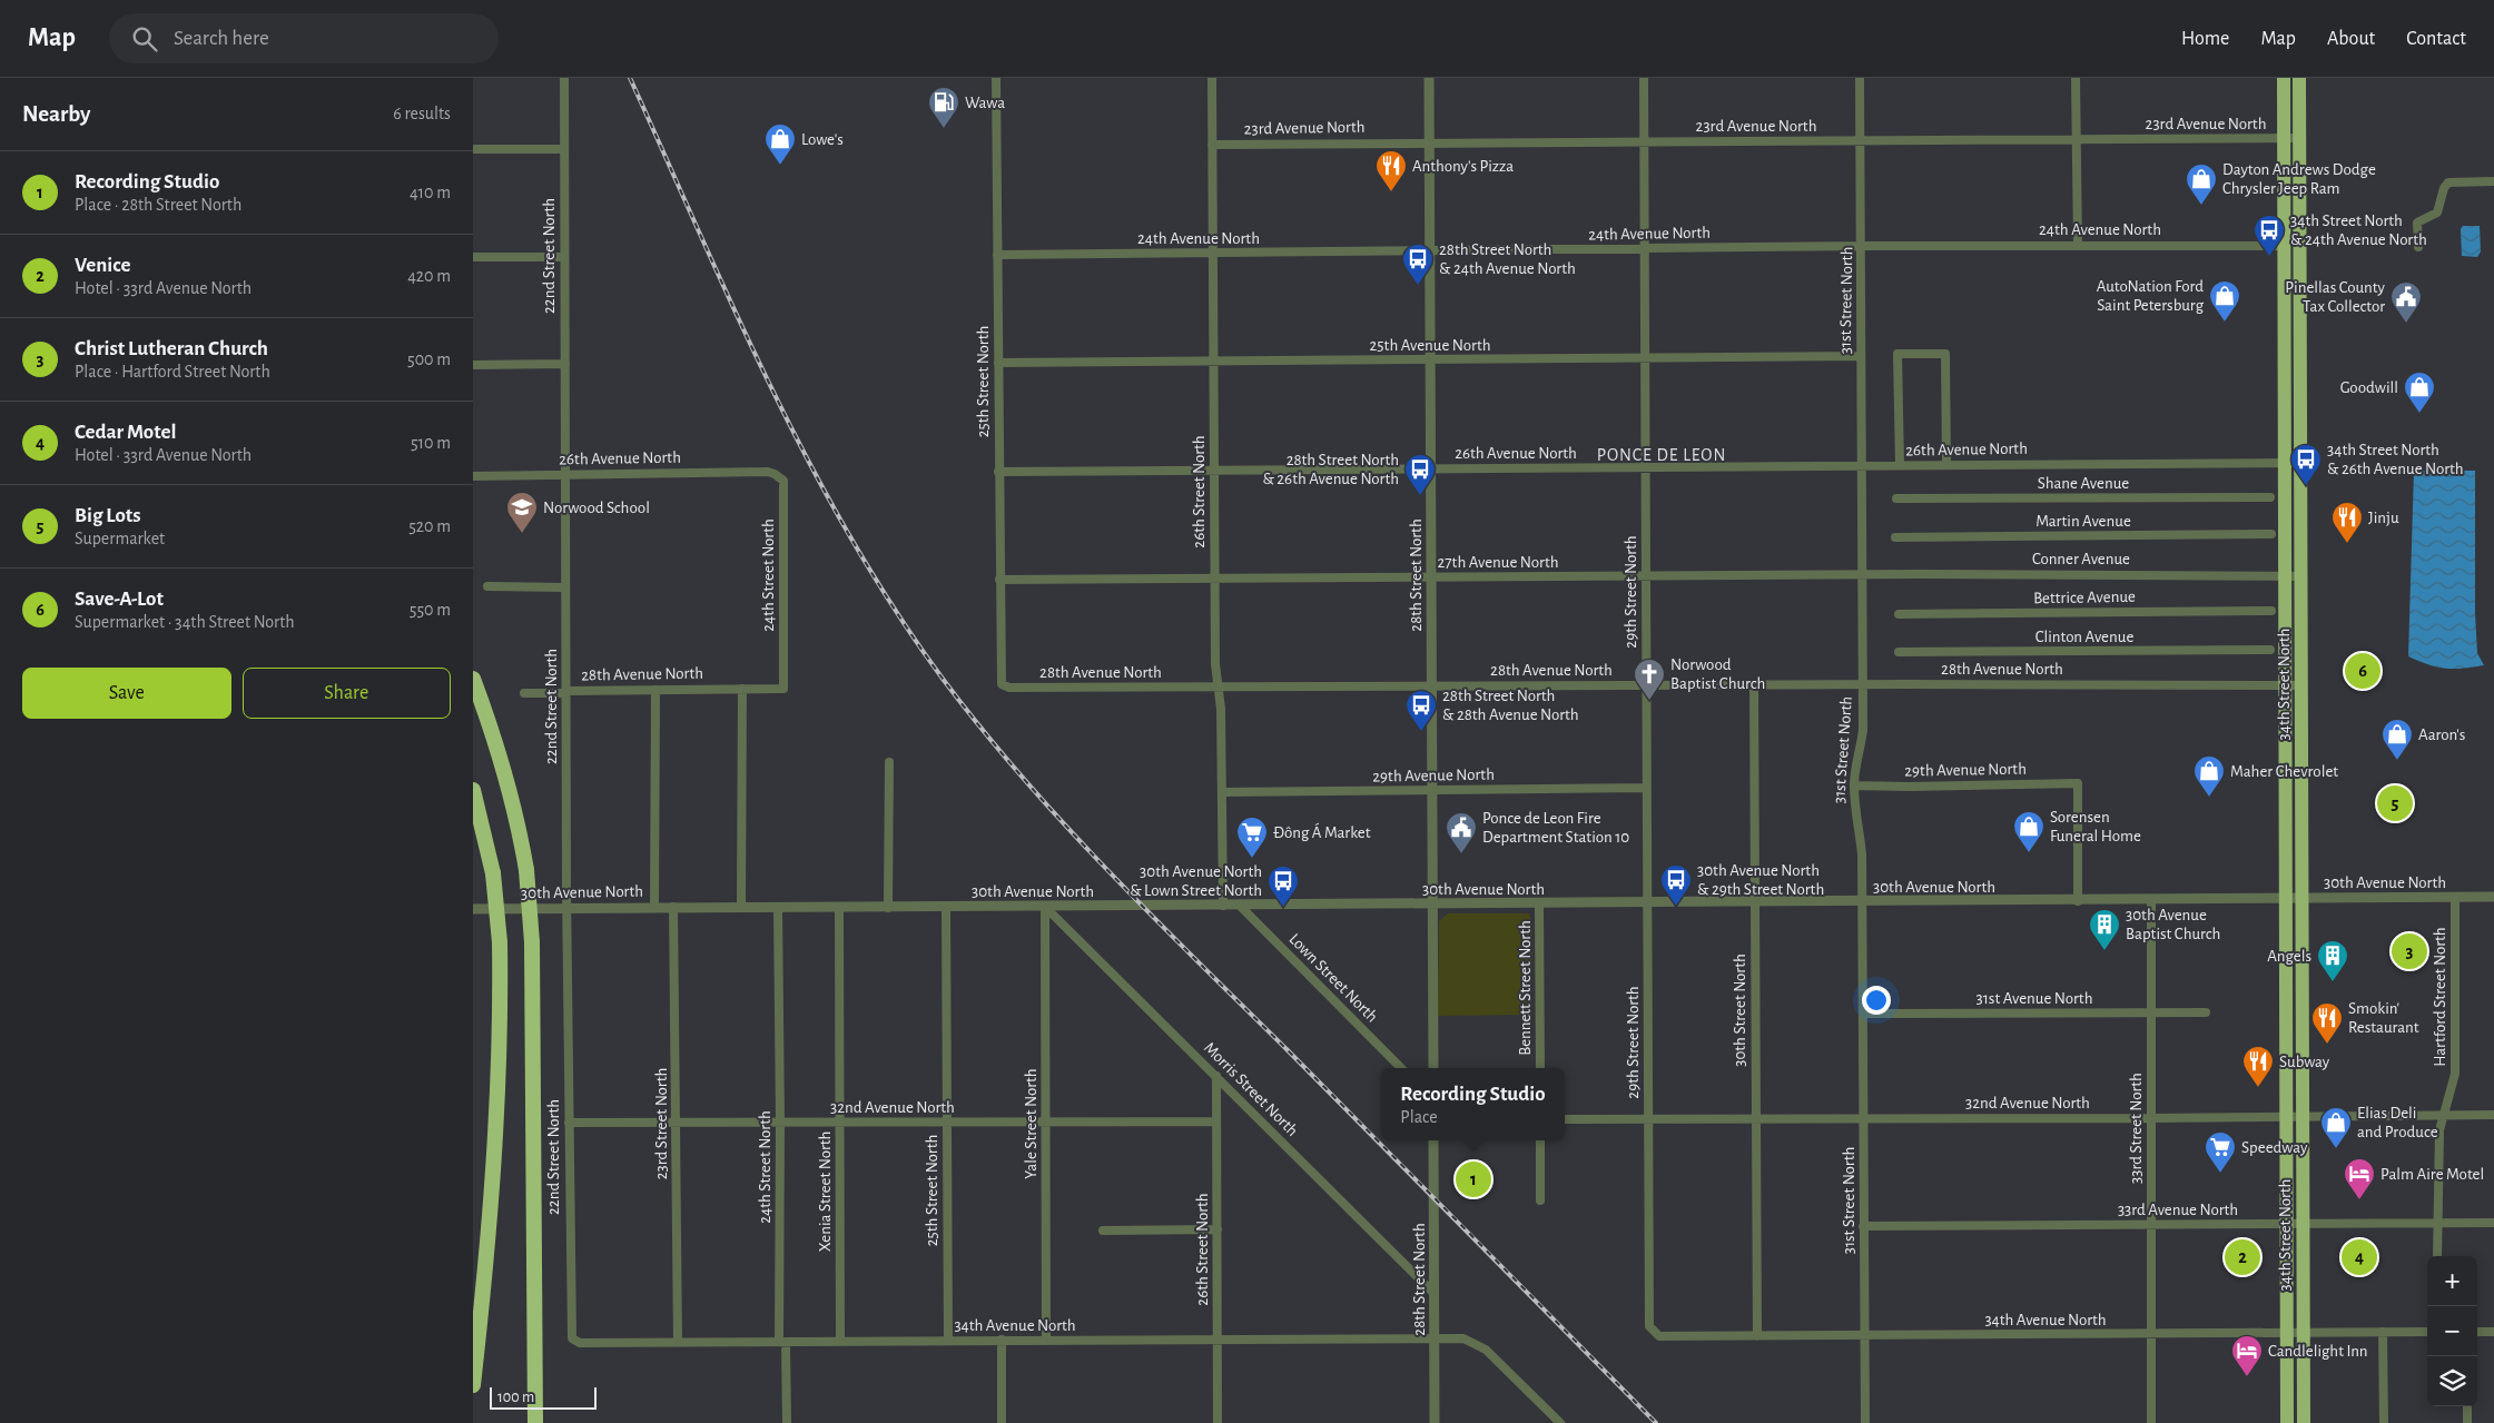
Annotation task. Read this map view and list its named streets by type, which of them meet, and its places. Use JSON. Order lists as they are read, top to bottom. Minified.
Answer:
{"streets":{"highway":["34th Street North"],"street":["23rd Avenue North","24th Avenue North","22nd Street North","31st Street North","25th Avenue North","25th Street North","26th Avenue North","Shane Avenue","26th Street North","Martin Avenue","Conner Avenue","27th Avenue North","24th Street North","28th Street North","29th Street North","Bettrice Avenue","Clinton Avenue","28th Avenue North","29th Avenue North","30th Avenue North","Lown Street North","Bennett Street North","Hartford Street North","31st Avenue North","30th Street North","Morris Street North","32nd Avenue North","23rd Street North","Yale Street North","33rd Street North","Xenia Street North","33rd Avenue North","34th Avenue North"]},"crossings":[["23rd Avenue North","31st Street North"],["23rd Avenue North","26th Street North"],["23rd Avenue North","28th Street North"],["23rd Avenue North","29th Street North"],["23rd Avenue North","34th Street North"],["24th Avenue North","31st Street North"],["24th Avenue North","25th Street North"],["24th Avenue North","26th Street North"],["24th Avenue North","28th Street North"],["24th Avenue North","29th Street North"],["24th Avenue North","34th Street North"],["22nd Street North","26th Avenue North"],["22nd Street North","28th Avenue North"],["22nd Street North","30th Avenue North"],["22nd Street North","32nd Avenue North"],["22nd Street North","34th Avenue North"],["31st Street North","25th Avenue North"],["31st Street North","26th Avenue North"],["31st Street North","Conner Avenue"],["31st Street North","27th Avenue North"],["31st Street North","28th Avenue North"],["31st Street North","29th Avenue North"],["31st Street North","30th Avenue North"],["31st Street North","31st Avenue North"],["31st Street North","32nd Avenue North"],["31st Street North","33rd Avenue North"],["31st Street North","34th Avenue North"],["25th Avenue North","25th Street North"],["25th Avenue North","26th Street North"],["25th Avenue North","28th Street North"],["25th Avenue North","29th Street North"],["25th Street North","26th Avenue North"],["25th Street North","27th Avenue North"],["25th Street North","28th Avenue North"],["25th Street North","30th Avenue North"],["25th Street North","32nd Avenue North"],["25th Street North","34th Avenue North"],["26th Avenue North","26th Street North"],["26th Avenue North","24th Street North"],["26th Avenue North","28th Street North"],["26th Avenue North","29th Street North"],["26th Avenue North","34th Street North"],["26th Street North","27th Avenue North"],["26th Street North","28th Avenue North"],["26th Street North","29th Avenue North"],["26th Street North","30th Avenue North"],["26th Street North","Morris Street North"],["26th Street North","32nd Avenue North"],["26th Street North","34th Avenue North"],["Conner Avenue","27th Avenue North"],["Conner Avenue","34th Street North"],["27th Avenue North","28th Street North"],["27th Avenue North","29th Street North"],["24th Street North","28th Avenue North"],["24th Street North","30th Avenue North"],["24th Street North","32nd Avenue North"],["24th Street North","34th Avenue North"],["28th Street North","28th Avenue North"],["28th Street North","29th Avenue North"],["28th Street North","30th Avenue North"],["28th Street North","Morris Street North"],["28th Street North","34th Avenue North"],["29th Street North","28th Avenue North"],["29th Street North","29th Avenue North"],["29th Street North","30th Avenue North"],["29th Street North","32nd Avenue North"],["29th Street North","34th Avenue North"],["28th Avenue North","34th Street North"],["28th Avenue North","30th Street North"],["34th Street North","30th Avenue North"],["34th Street North","32nd Avenue North"],["34th Street North","33rd Avenue North"],["34th Street North","34th Avenue North"],["29th Avenue North","30th Avenue North"],["30th Avenue North","Lown Street North"],["30th Avenue North","Bennett Street North"],["30th Avenue North","Hartford Street North"],["30th Avenue North","30th Street North"],["30th Avenue North","Morris Street North"],["30th Avenue North","23rd Street North"],["30th Avenue North","Yale Street North"],["30th Avenue North","33rd Street North"],["30th Avenue North","Xenia Street North"],["Hartford Street North","32nd Avenue North"],["Hartford Street North","33rd Avenue North"],["31st Avenue North","33rd Street North"],["30th Street North","32nd Avenue North"],["30th Street North","34th Avenue North"],["Morris Street North","Yale Street North"],["32nd Avenue North","23rd Street North"],["32nd Avenue North","Yale Street North"],["32nd Avenue North","33rd Street North"],["32nd Avenue North","Xenia Street North"],["23rd Street North","34th Avenue North"],["Yale Street North","34th Avenue North"],["33rd Street North","33rd Avenue North"],["33rd Street North","34th Avenue North"],["Xenia Street North","34th Avenue North"]],"districts":["PONCE DE LEON"],"places":{"fuel station":["Wawa"],"shop":["Lowe's","Dayton Andrews Dodge Chrysler Jeep Ram","AutoNation Ford Saint Petersburg","Goodwill","Aaron's","Maher Chevrolet","Sorensen Funeral Home","Elias Deli and Produce"],"restaurant":["Anthony's Pizza","Jinju","Smokin' Restaurant","Subway"],"bus stop":["34th Street North & 24th Avenue North","28th Street North & 24th Avenue North","34th Street North & 26th Avenue North","28th Street North & 26th Avenue North","28th Street North & 28th Avenue North","30th Avenue North & 29th Street North","30th Avenue North & Lown Street North"],"public building":["Pinellas County Tax Collector","Ponce de Leon Fire Department Station 10"],"school or university":["Norwood School"],"church":["Norwood Baptist Church"],"supermarket":["Đông Á Market","Speedway"],"building":["30th Avenue Baptist Church","Angels"],"hotel":["Palm Aire Motel","Candlelight Inn"]},"scale_bar":"100 m","page":{"header":"Map","search":"Search here","nav":["Home","Map","About","Contact"],"heading":["Nearby","6 results"],"list":[{"mark":"1","name":"Recording Studio","note":"Place · 28th Street North","value":"410 m"},{"mark":"2","name":"Venice","note":"Hotel · 33rd Avenue North","value":"420 m"},{"mark":"3","name":"Christ Lutheran Church","note":"Place · Hartford Street North","value":"500 m"},{"mark":"4","name":"Cedar Motel","note":"Hotel · 33rd Avenue North","value":"510 m"},{"mark":"5","name":"Big Lots","note":"Supermarket","value":"520 m"},{"mark":"6","name":"Save-A-Lot","note":"Supermarket · 34th Street North","value":"550 m"}],"buttons":["Save","Share"],"pins":["6","5","3","1","2","4"],"popup":["Recording Studio","Place"],"map_buttons":["+","−"],"scale":"100 m"}}
